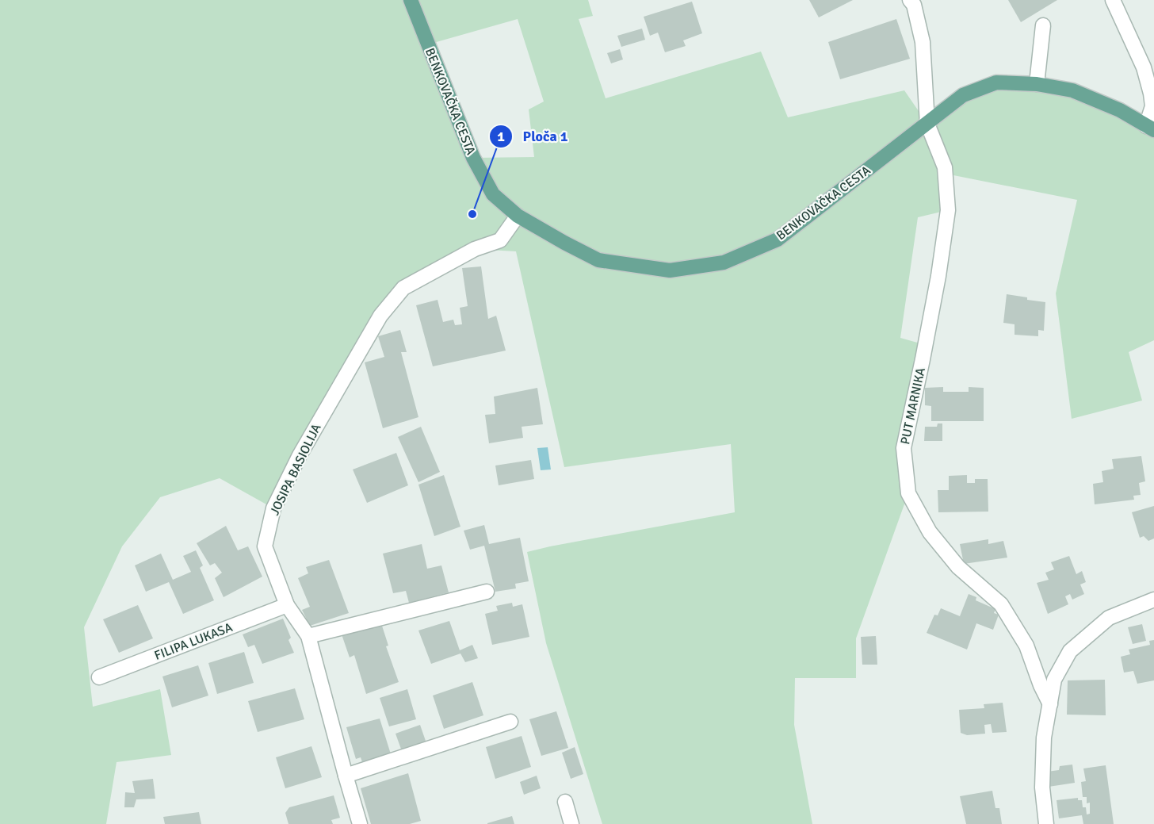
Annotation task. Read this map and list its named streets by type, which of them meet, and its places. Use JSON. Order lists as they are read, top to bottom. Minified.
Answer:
{"streets":{"main road":["BENKOVAČKA CESTA"],"street":["PUT MARNIKA","JOSIPA BASIOLIJA","FILIPA LUKASA"]},"crossings":[["BENKOVAČKA CESTA","PUT MARNIKA"],["BENKOVAČKA CESTA","JOSIPA BASIOLIJA"],["JOSIPA BASIOLIJA","FILIPA LUKASA"]],"places":["Ploča 1"]}
